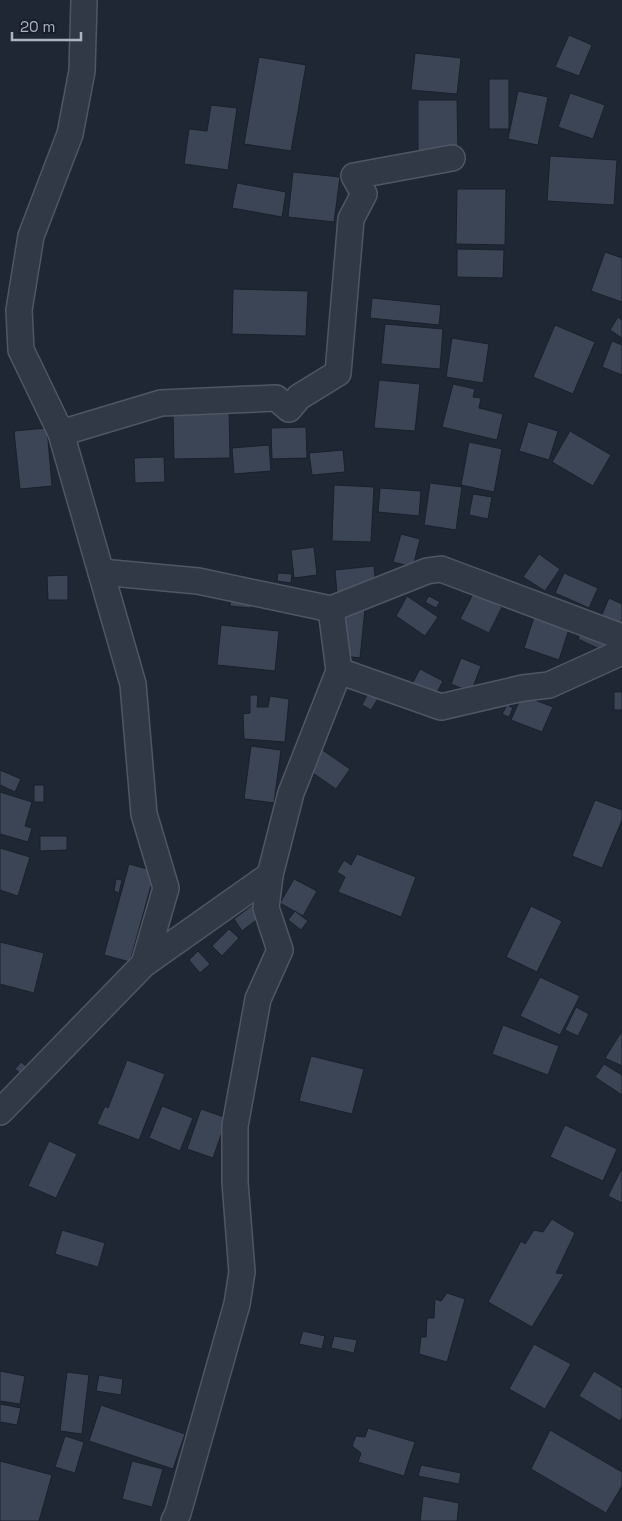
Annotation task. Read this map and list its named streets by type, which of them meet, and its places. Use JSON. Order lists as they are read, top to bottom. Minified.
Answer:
{"scale_bar":"20 m"}
